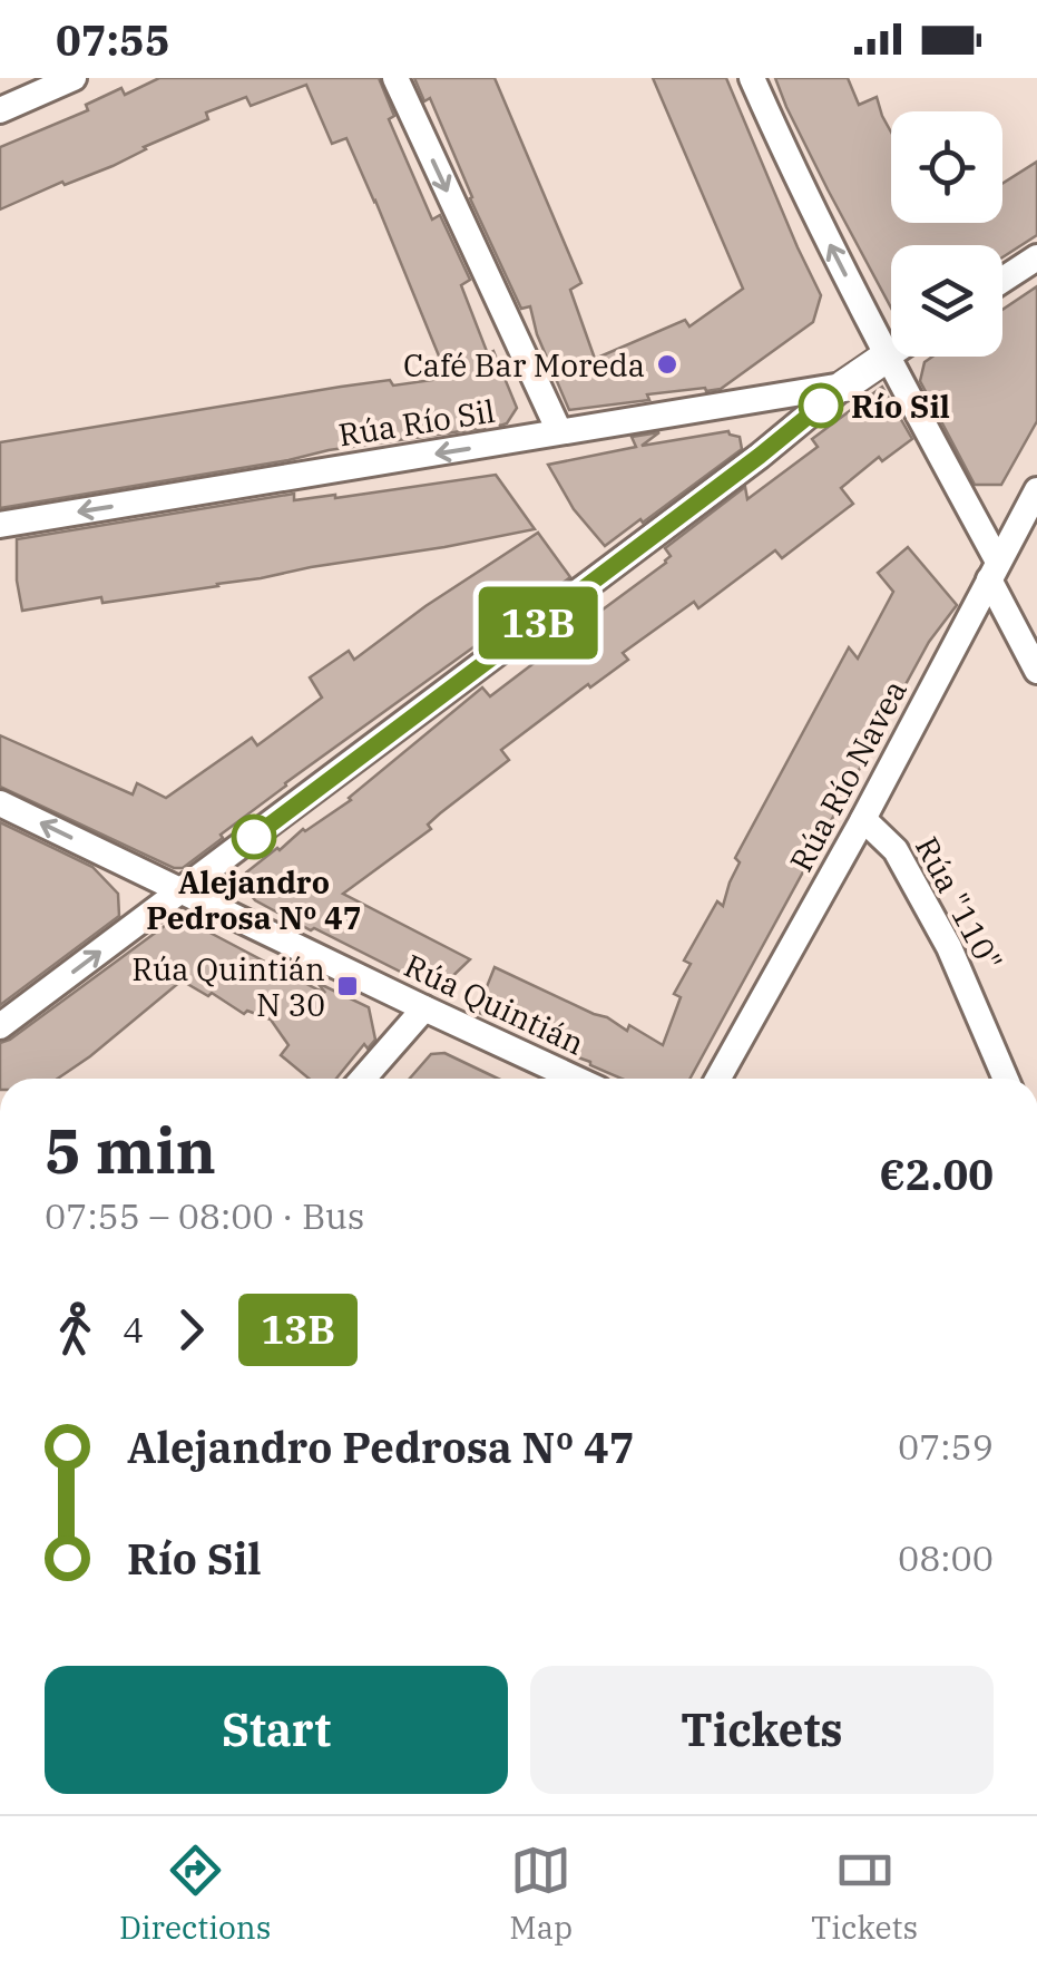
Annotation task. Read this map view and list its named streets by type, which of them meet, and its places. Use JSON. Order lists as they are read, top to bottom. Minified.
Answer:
{"streets":{"street":["Rúa Río Sil","Rúa Río Navea","Rúa \"110\"","Rúa Quintián"]},"crossings":[["Rúa Río Navea","Rúa \"110\""]],"one_way":["Rúa Río Sil"],"places":{"other":["Café Bar Moreda","Río Sil","Alejandro Pedrosa Nº 47"],"transit":["Rúa Quintián N 30"]},"lines":["bus line 13B"],"page":{"status":"07:55","on_map":"13B","heading":["5 min","07:55 – 08:00 · Bus","€2.00"],"legs":["4","13B"],"list":[{"name":"Alejandro Pedrosa Nº 47","value":"07:59"},{"name":"Río Sil","value":"08:00"}],"buttons":["Start","Tickets"],"tabs":["Directions","Map","Tickets"]}}
